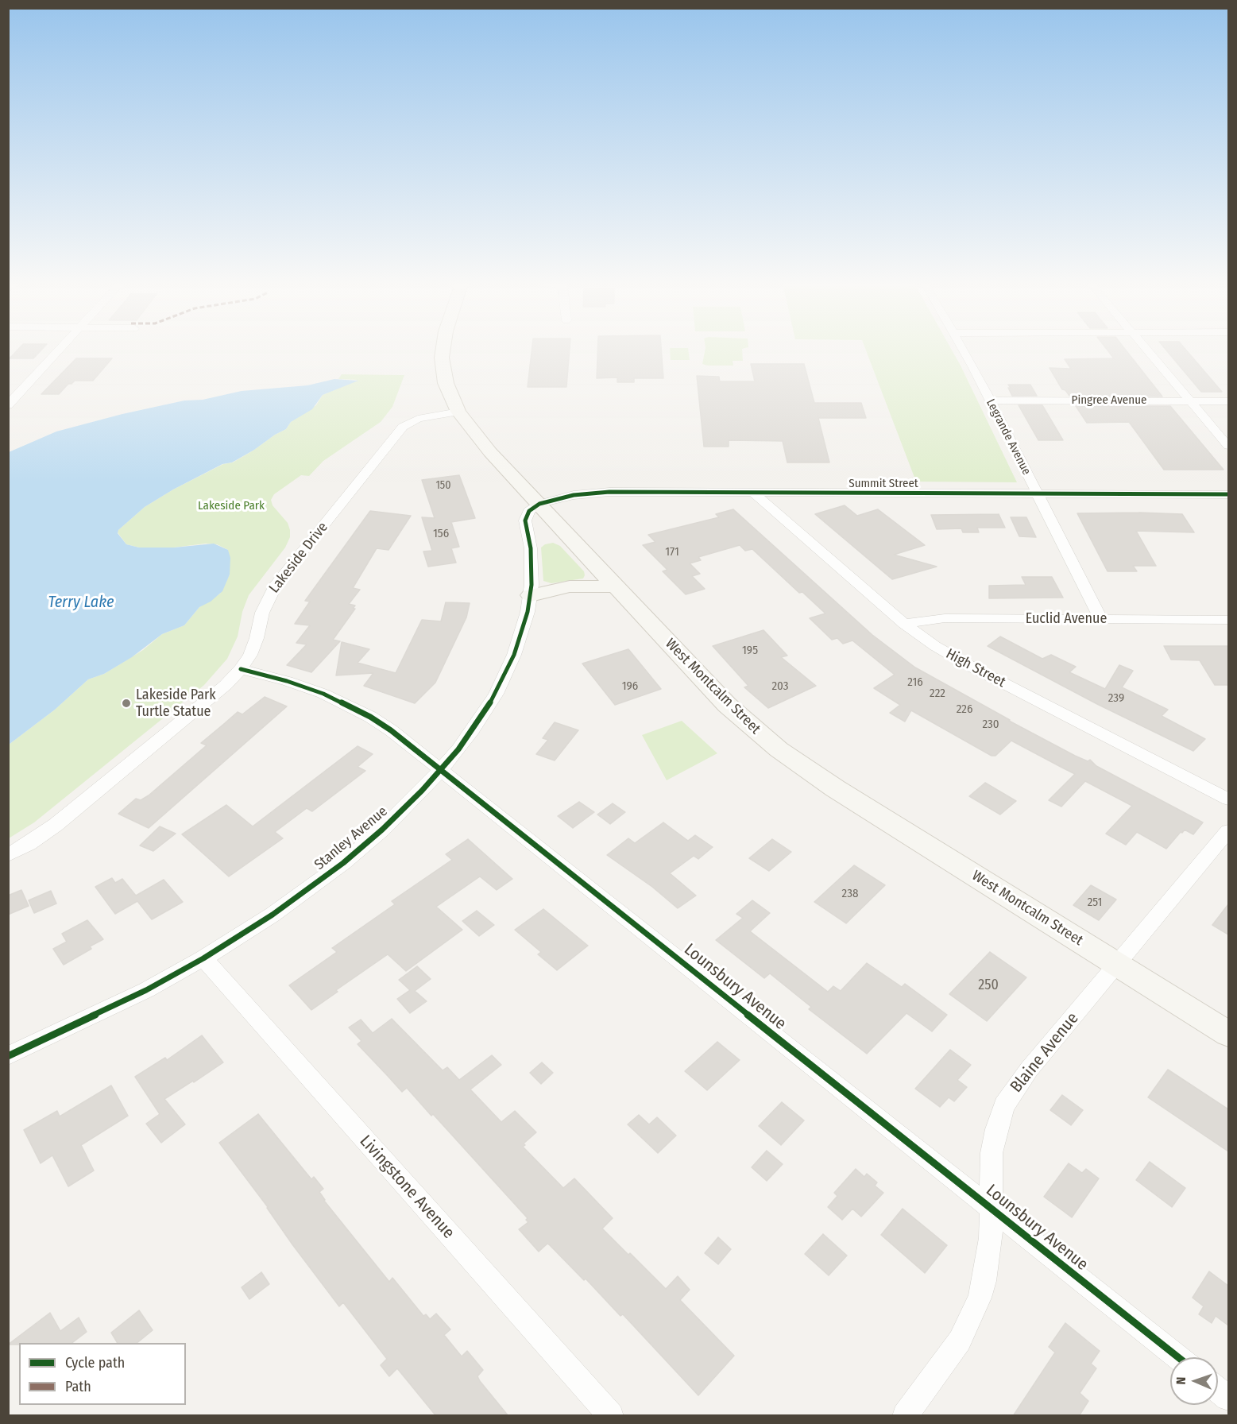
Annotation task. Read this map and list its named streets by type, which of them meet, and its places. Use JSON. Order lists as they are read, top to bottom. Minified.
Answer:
{"streets":{"main road":["West Montcalm Street"],"street":["Pingree Avenue","Legrande Avenue","Summit Street","Lakeside Drive","Euclid Avenue","High Street","Stanley Avenue","Lounsbury Avenue","Blaine Avenue","Livingstone Avenue"]},"crossings":[["Pingree Avenue","Legrande Avenue"],["Legrande Avenue","Summit Street"],["Legrande Avenue","Euclid Avenue"],["Summit Street","High Street"],["Summit Street","West Montcalm Street"],["Summit Street","Stanley Avenue"],["Lakeside Drive","West Montcalm Street"],["Lakeside Drive","Lounsbury Avenue"],["Euclid Avenue","High Street"],["West Montcalm Street","Stanley Avenue"],["West Montcalm Street","Blaine Avenue"],["Stanley Avenue","Lounsbury Avenue"],["Stanley Avenue","Livingstone Avenue"],["Lounsbury Avenue","Blaine Avenue"]],"water":["Terry Lake"],"parks":["Lakeside Park"],"places":["Lakeside Park Turtle Statue"],"house_numbers":["150","156","171","195","216","196","203","222","239","226","230","238","251","250"],"legend":["Cycle path","Path"],"north":"left"}
